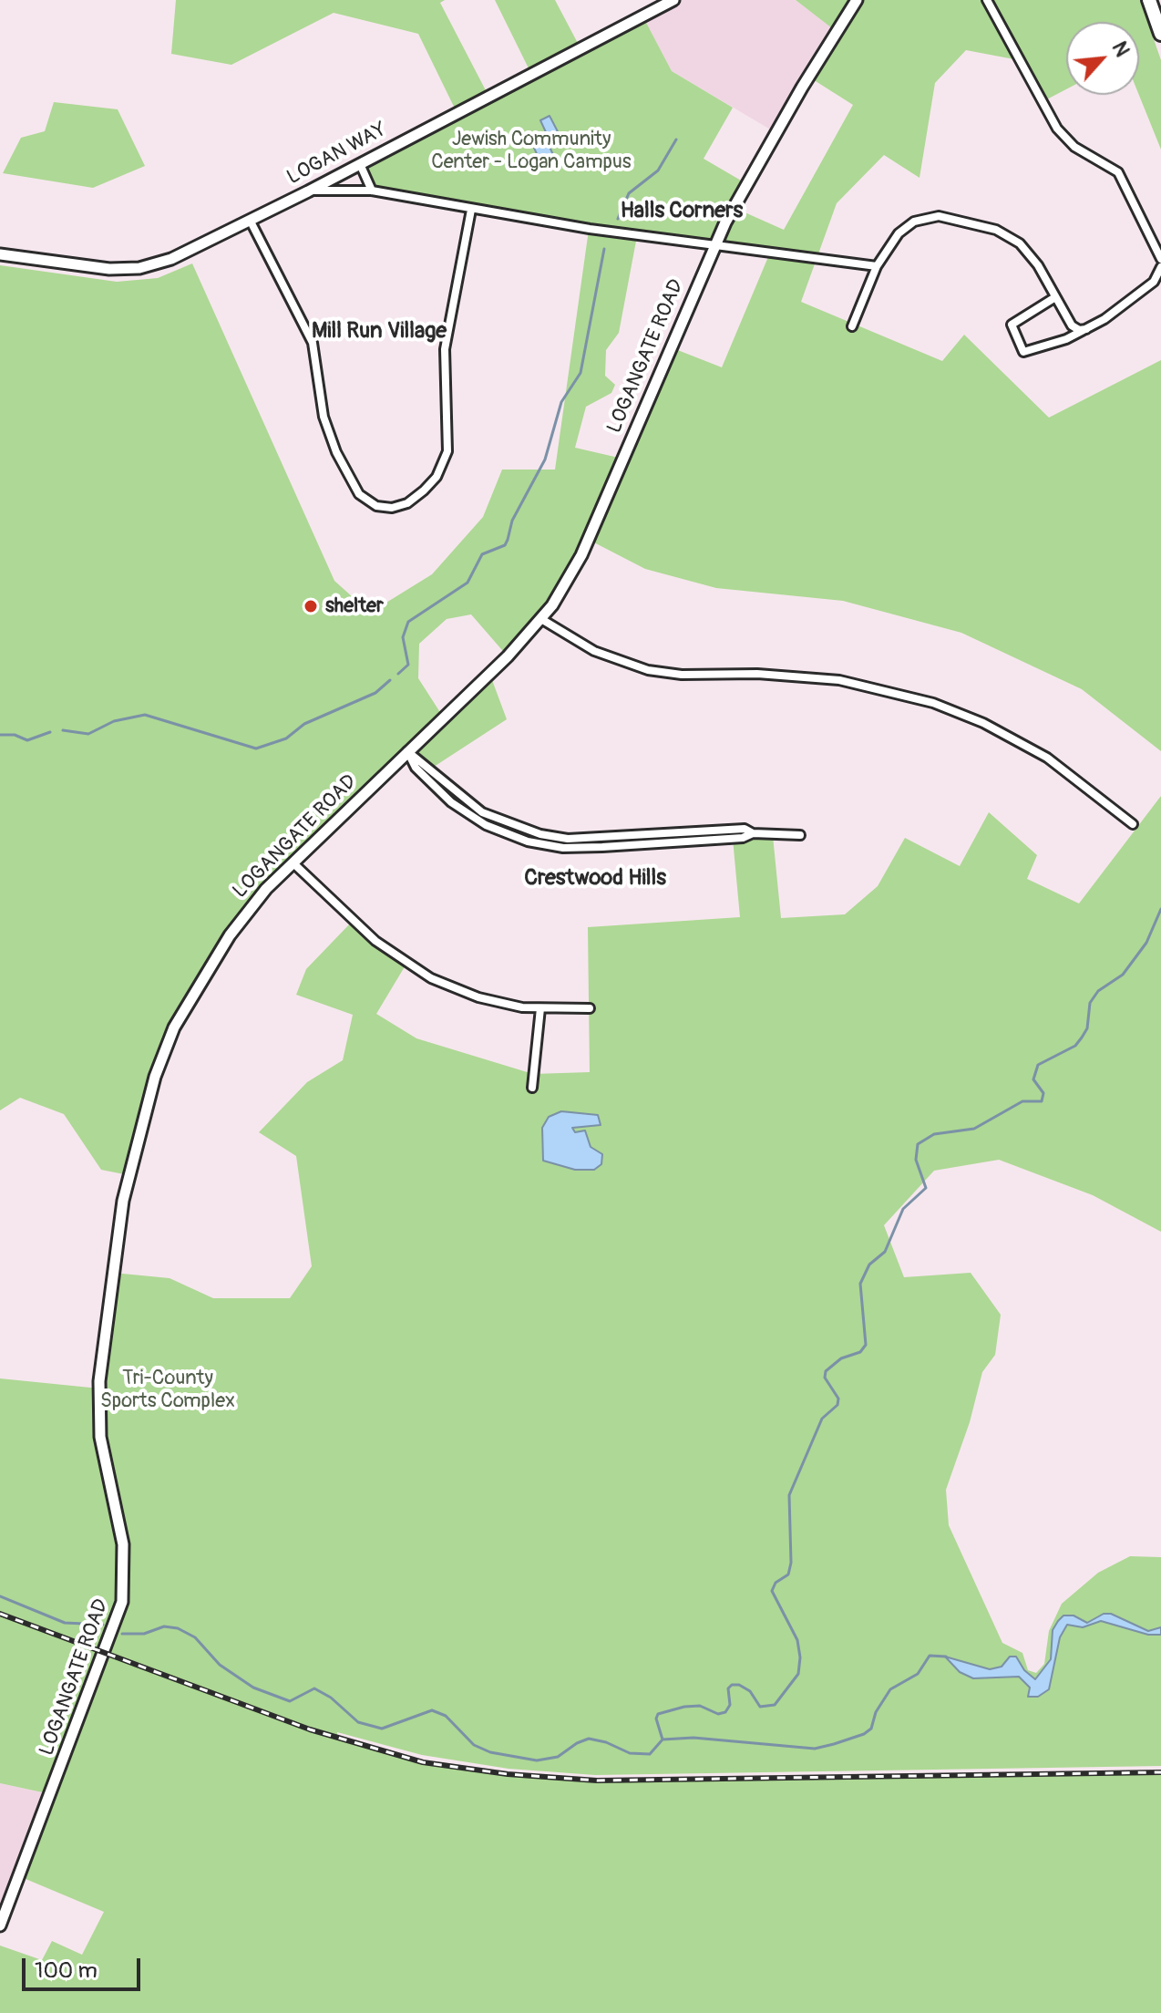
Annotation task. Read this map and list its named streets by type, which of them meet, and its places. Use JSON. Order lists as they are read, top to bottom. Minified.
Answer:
{"streets":{"street":["LOGAN WAY","LOGANGATE ROAD"]},"districts":["Halls Corners","Mill Run Village","Crestwood Hills"],"parks":["Jewish Community Center - Logan Campus","Tri-County Sports Complex"],"places":["shelter"],"scale_bar":"100 m","north":"top right"}
